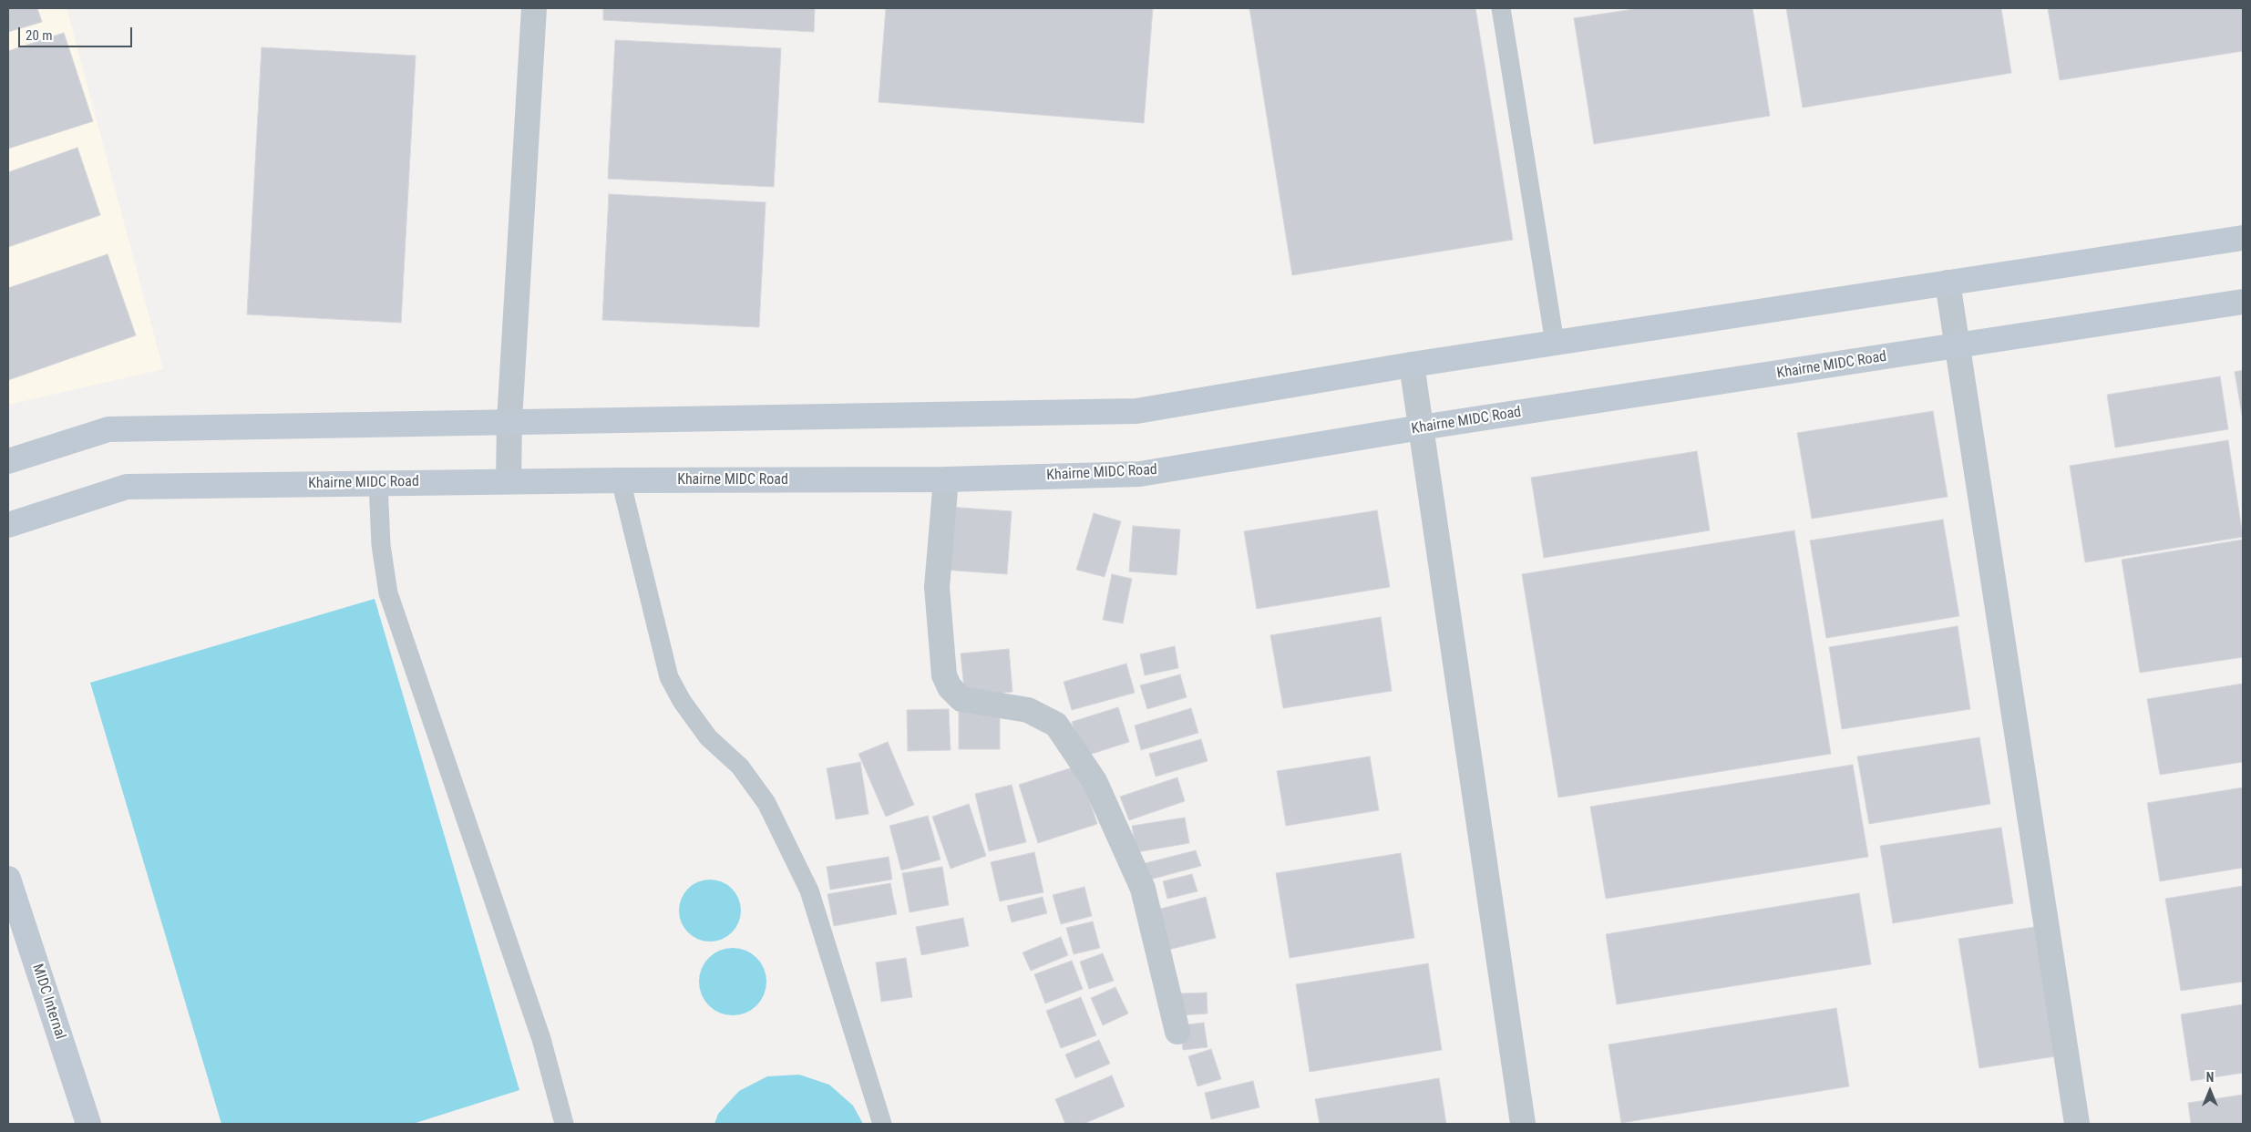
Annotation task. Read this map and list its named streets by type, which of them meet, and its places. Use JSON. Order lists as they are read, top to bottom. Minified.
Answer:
{"streets":{"main road":["Khairne MIDC Road","MIDC Internal"]},"scale_bar":"20 m","north":"top"}
